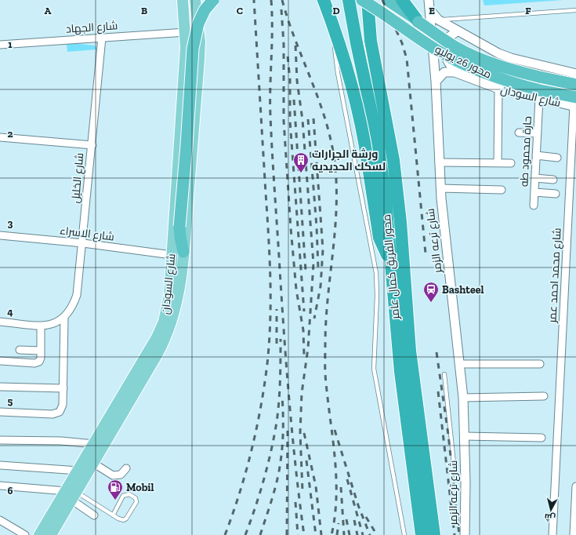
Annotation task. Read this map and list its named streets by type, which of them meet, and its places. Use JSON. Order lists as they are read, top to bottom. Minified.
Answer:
{"streets":{"highway":["محور 26 يوليو","محور الفريق كمال عامر"],"main road":["شارع السودان"],"street":["شارع الجهاد","حارة محمود طه","شارع الخليل","شارع الاسراء","شارع ترعه الزمر","شارع محمد احمد عمر"]},"crossings":[["شارع الجهاد","شارع السودان"],["شارع الجهاد","شارع الخليل"],["محور 26 يوليو","شارع السودان"],["محور 26 يوليو","حارة محمود طه"],["محور 26 يوليو","شارع محمد احمد عمر"],["شارع السودان","حارة محمود طه"],["شارع السودان","شارع الاسراء"],["شارع الخليل","شارع الاسراء"]],"places":{"building":["ورشة الجرارات لسكك الحديديه"],"station":["Bashteel"],"fuel station":["Mobil"]},"north":"bottom","grid":{"columns":["A","B","C","D","E","F"],"rows":["1","2","3","4","5","6"]}}
